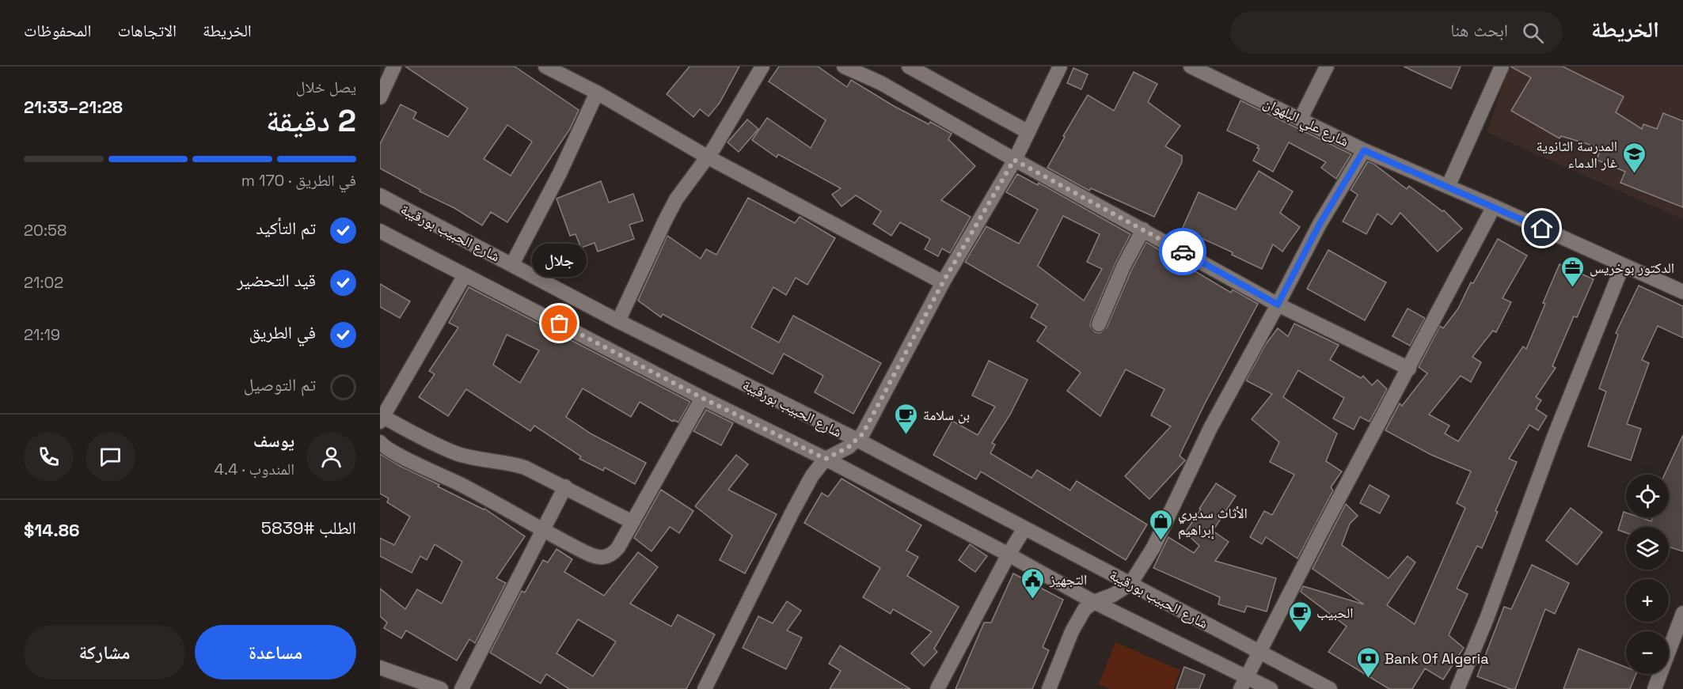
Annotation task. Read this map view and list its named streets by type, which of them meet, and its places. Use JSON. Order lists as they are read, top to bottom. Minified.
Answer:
{"streets":{"street":["شارع علي البلهوان","شارع الحبيب بورقيبة"]},"places":{"school or university":["المدرسة الثانوية غار الدماء"],"office":["الدكتور بوخريس"],"other":["جلال"],"cafe":["بن سلامة","الحبيب"],"shop":["الأثاث سديري إبراهيم"],"public building":["التجهيز"],"bank":["Bank Of Algeria"]},"page":{"header":"الخريطة","search":"ابحث هنا","nav":["الخريطة","الاتجاهات","المحفوظات"],"heading":["2 دقيقة","يصل خلال","21:28–21:33"],"panel":["يوسف","المندوب · 4.4","الطلب #5839","$14.86"],"bar":"في الطريق · 170 m","list":[["تم التأكيد","20:58"],["قيد التحضير","21:02"],["في الطريق","21:19"],"تم التوصيل"],"bubble":"جلال","map_buttons":["+","−"],"buttons":["مساعدة","مشاركة"]}}
